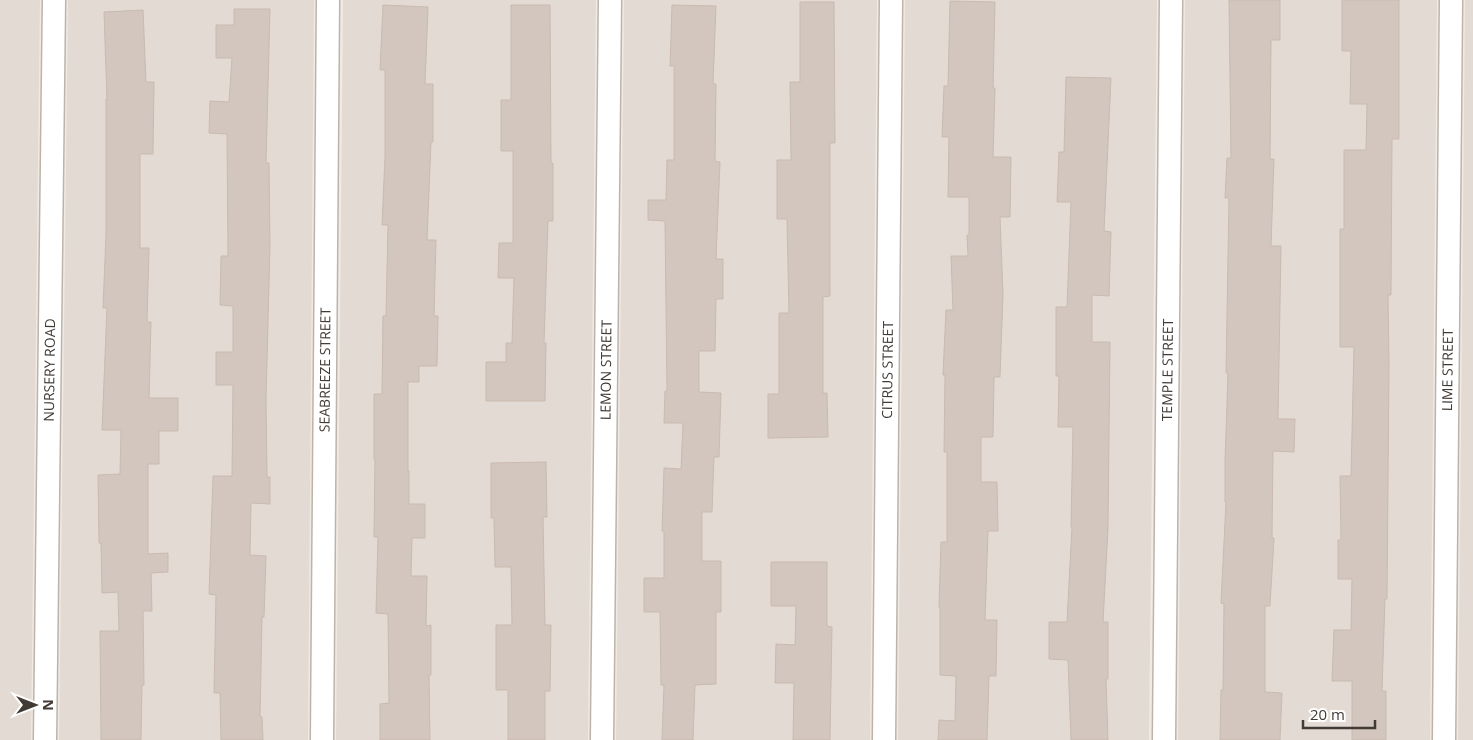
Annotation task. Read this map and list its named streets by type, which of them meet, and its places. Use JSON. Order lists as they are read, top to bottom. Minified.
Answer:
{"streets":{"street":["NURSERY ROAD","SEABREEZE STREET","LEMON STREET","CITRUS STREET","TEMPLE STREET","LIME STREET"]},"scale_bar":"20 m","north":"right"}
